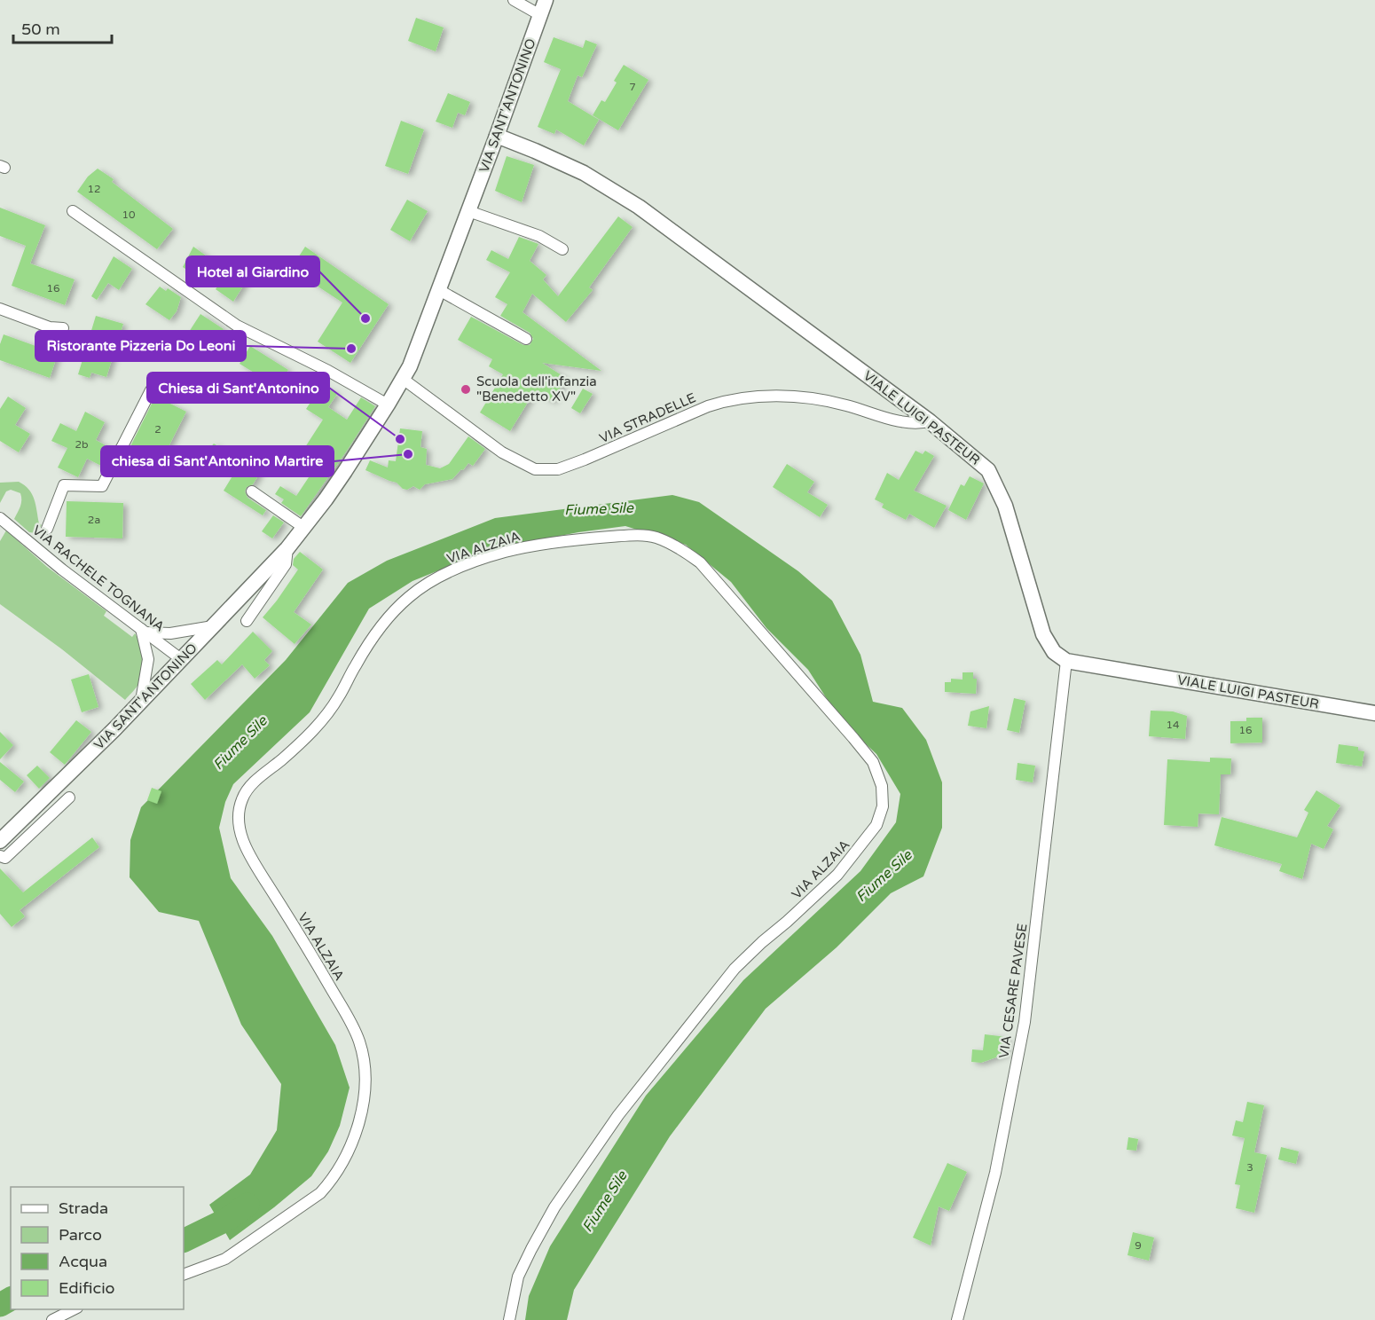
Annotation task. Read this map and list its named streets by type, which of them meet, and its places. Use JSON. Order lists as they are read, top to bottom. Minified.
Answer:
{"streets":{"street":["VIA SANT'ANTONINO","VIA STRADELLE","VIALE LUIGI PASTEUR","VIA ALZAIA","VIA RACHELE TOGNANA","VIA CESARE PAVESE"]},"crossings":[["VIA SANT'ANTONINO","VIA STRADELLE"],["VIA SANT'ANTONINO","VIALE LUIGI PASTEUR"],["VIA SANT'ANTONINO","VIA RACHELE TOGNANA"],["VIA STRADELLE","VIALE LUIGI PASTEUR"],["VIALE LUIGI PASTEUR","VIA CESARE PAVESE"]],"water":["Fiume Sile"],"places":["Hotel al Giardino","Ristorante Pizzeria Do Leoni","Scuola dell'infanzia \"Benedetto XV\"","Chiesa di Sant'Antonino","chiesa di Sant'Antonino Martire"],"house_numbers":["7","12","10","16","2","2b","2a","14","16","3","9"],"legend":["Strada","Parco","Acqua","Edificio"],"scale_bar":"50 m"}
